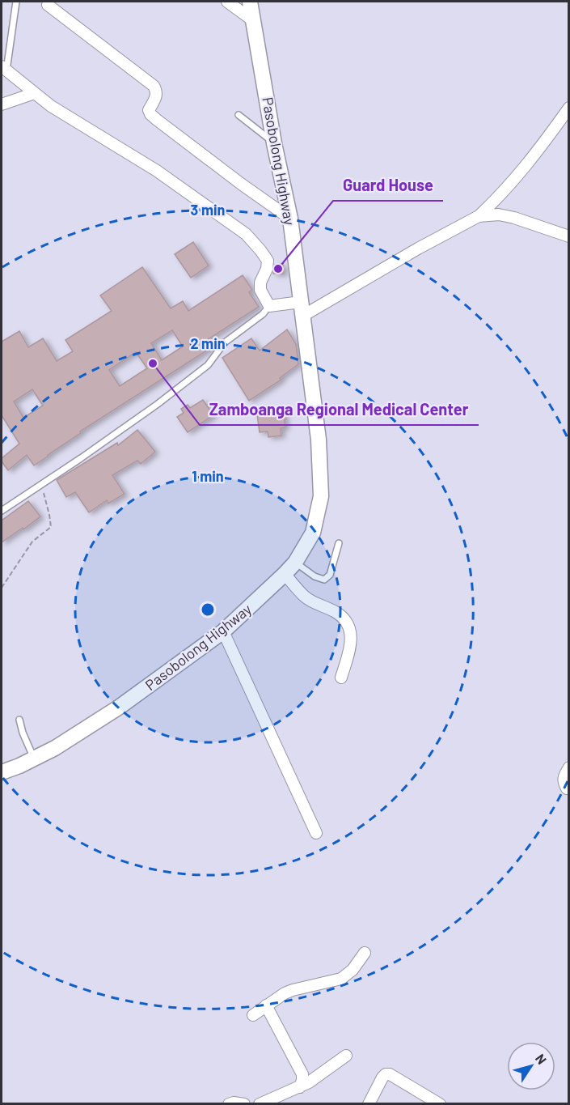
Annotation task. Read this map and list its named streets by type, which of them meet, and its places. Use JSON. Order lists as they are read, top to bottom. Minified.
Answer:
{"streets":{"street":["Pasobolong Highway"]},"places":["Guard House","Zamboanga Regional Medical Center"],"north":"top right","rings":["3 min","2 min","1 min"]}
